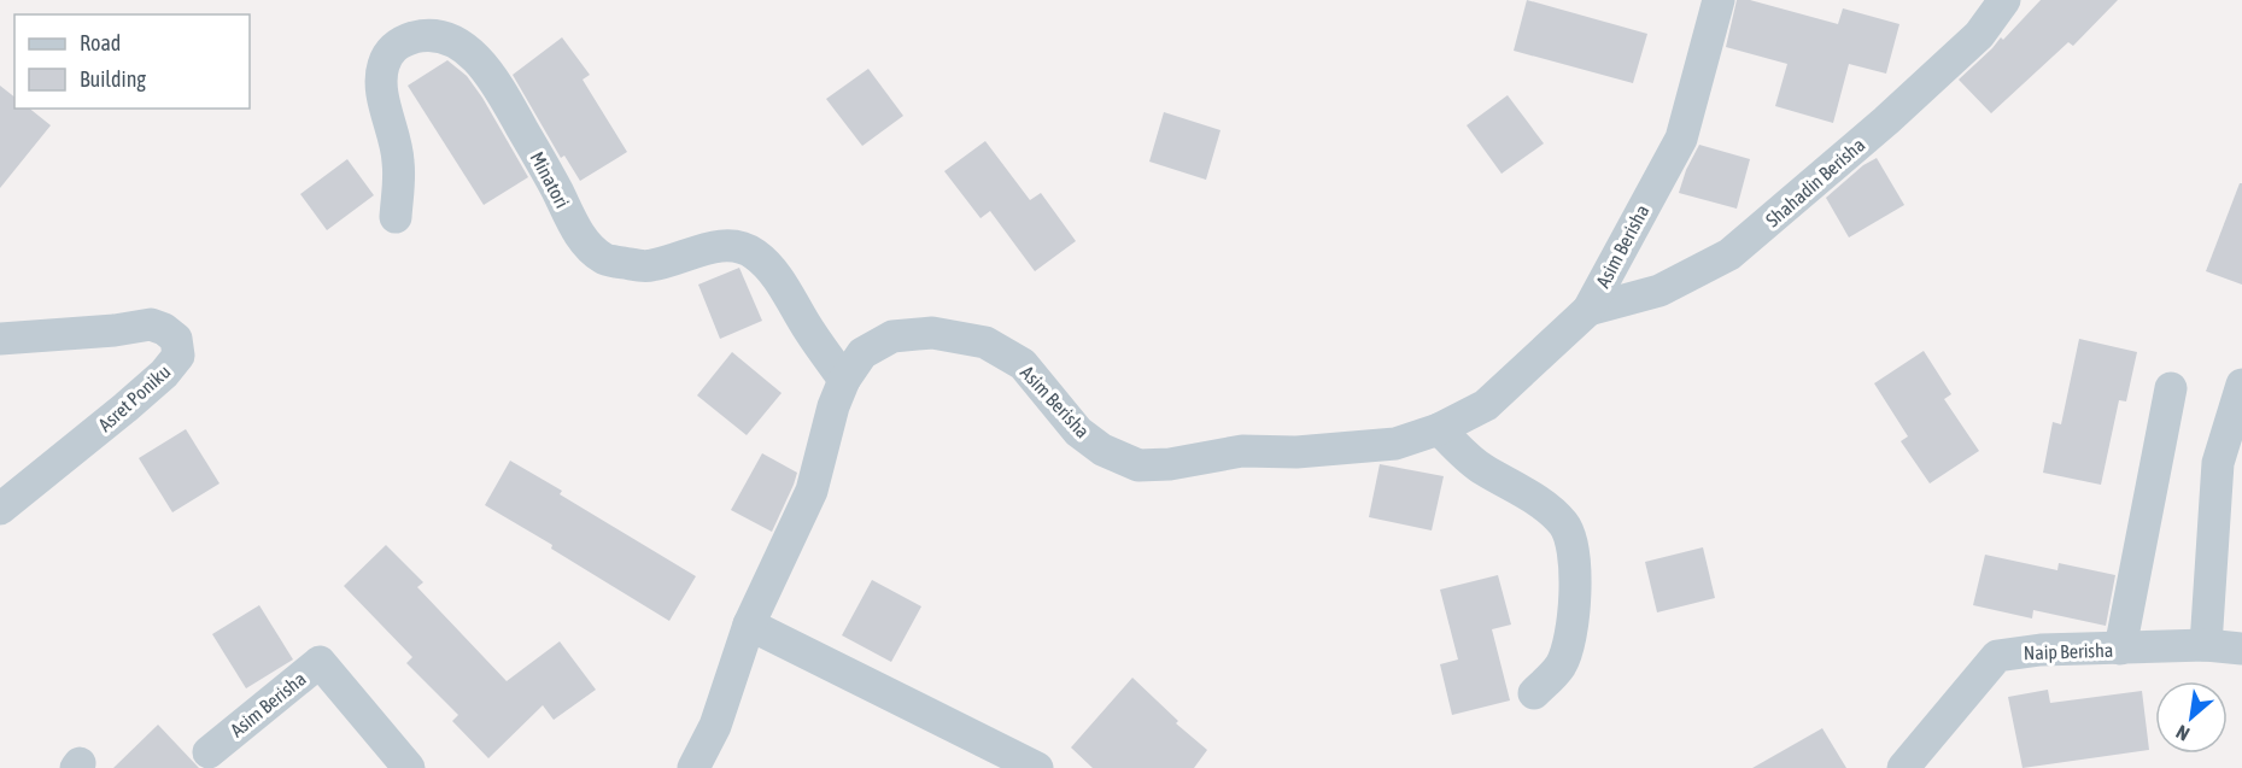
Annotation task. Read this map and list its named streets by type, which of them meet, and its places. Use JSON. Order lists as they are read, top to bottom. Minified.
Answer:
{"streets":{"street":["Minatori","Shahadin Berisha","Asim Berisha","Asret Poniku","Naip Berisha"]},"crossings":[["Minatori","Asim Berisha"],["Shahadin Berisha","Asim Berisha"]],"legend":["Road","Building"],"north":"bottom left"}
